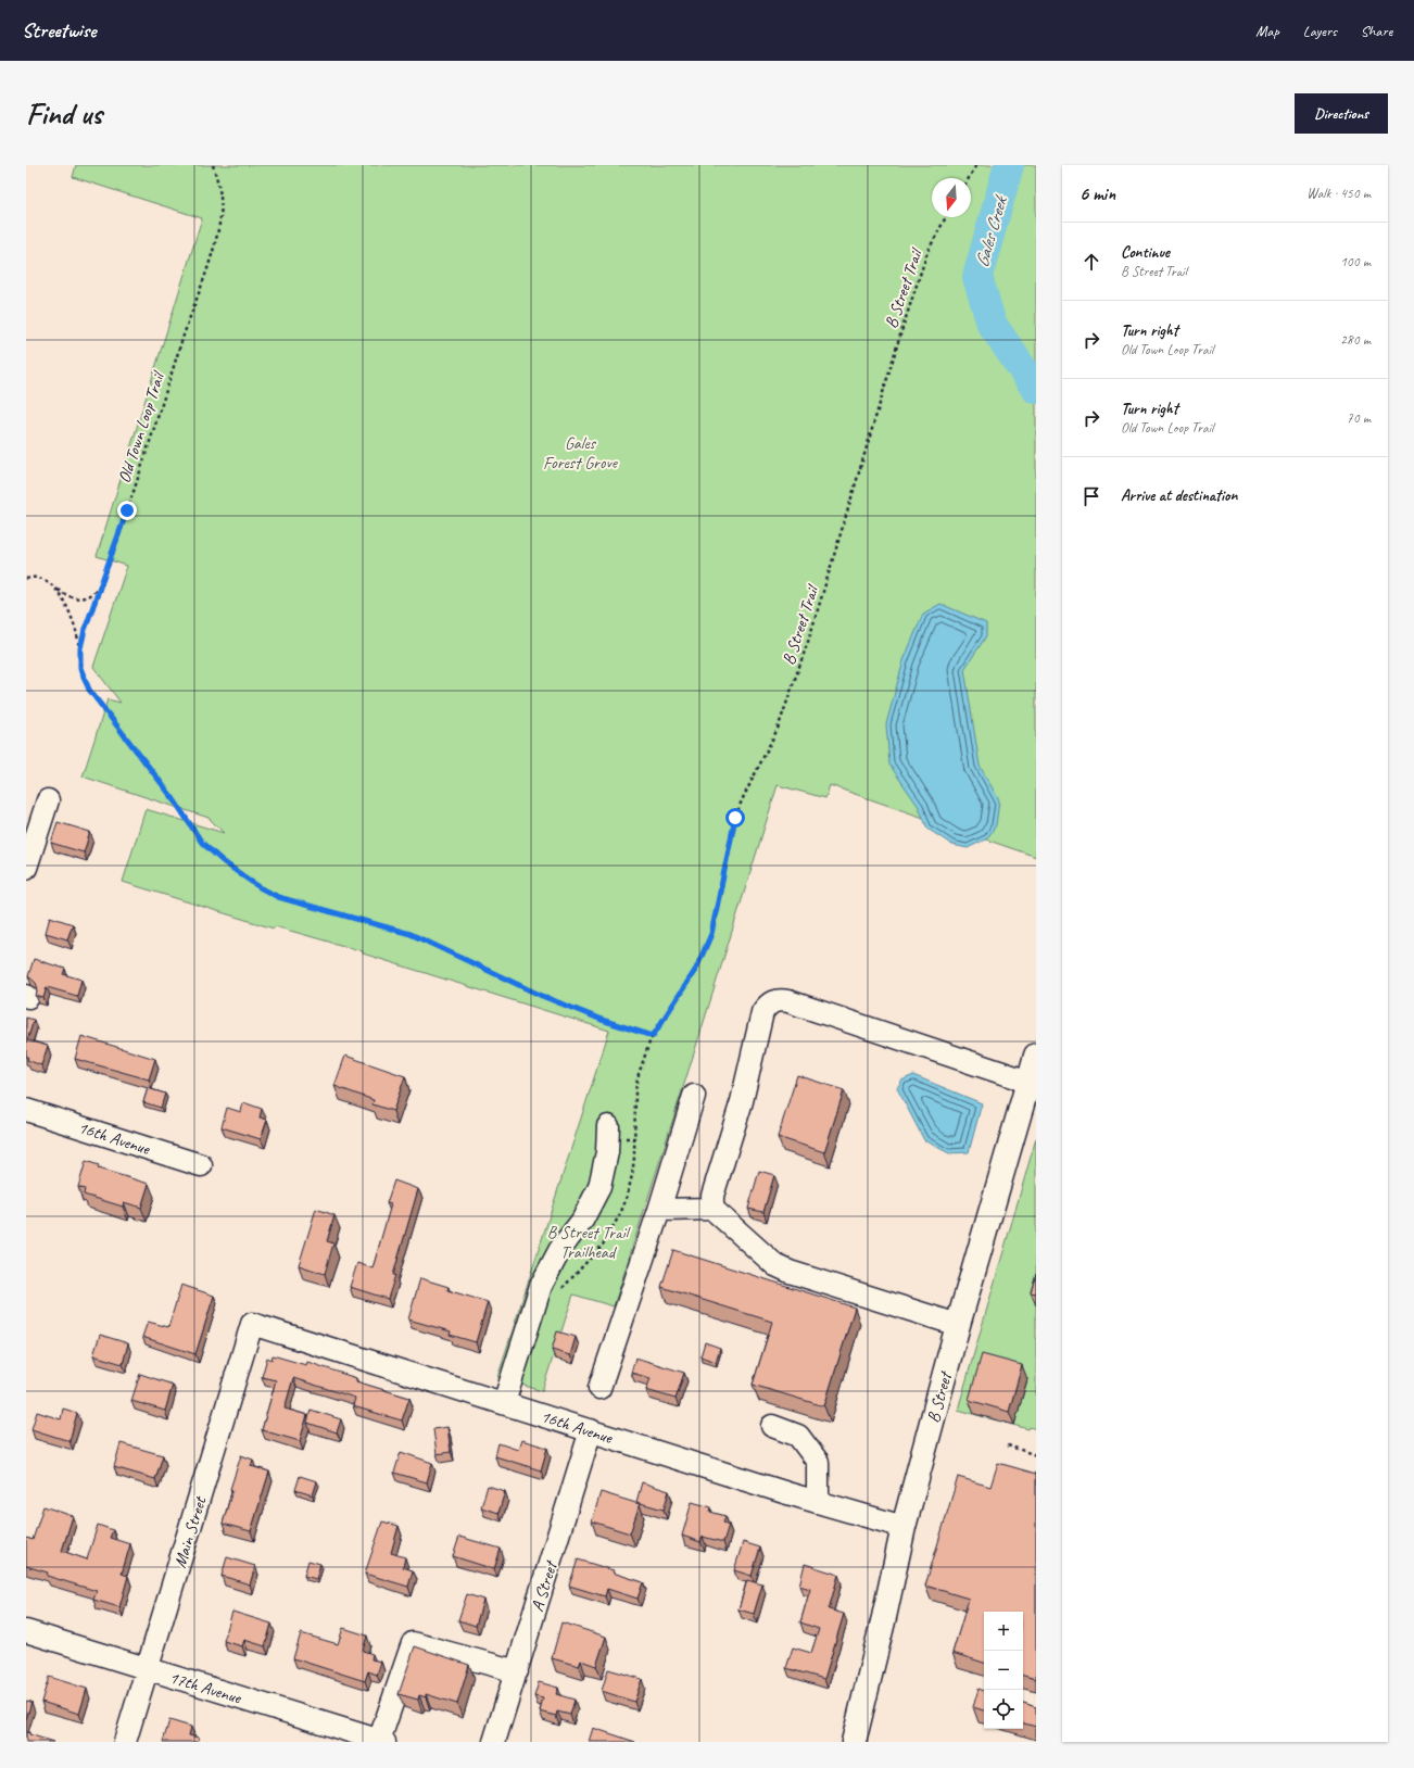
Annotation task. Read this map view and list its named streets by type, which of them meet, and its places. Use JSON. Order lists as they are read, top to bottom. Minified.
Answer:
{"streets":{"main road":["B Street"],"street":["16th Avenue","Main Street","A Street","17th Avenue"],"path":["B Street Trail","Old Town Loop Trail"]},"crossings":[["B Street Trail","Old Town Loop Trail"],["16th Avenue","B Street"],["16th Avenue","Main Street"],["16th Avenue","A Street"],["Main Street","17th Avenue"]],"water":["Gales Creek"],"parks":["Gales Forest Grove","B Street Trail Trailhead"],"north":"bottom","page":{"header":"Streetwise","nav":["Map","Layers","Share"],"buttons":"Directions","title":"Find us","heading":["6 min","Walk · 450 m"],"list":[["Continue","B Street Trail","100 m"],["Turn right","Old Town Loop Trail","280 m"],["Turn right","Old Town Loop Trail","70 m"],"Arrive at destination"],"map_buttons":["+","−"]}}
